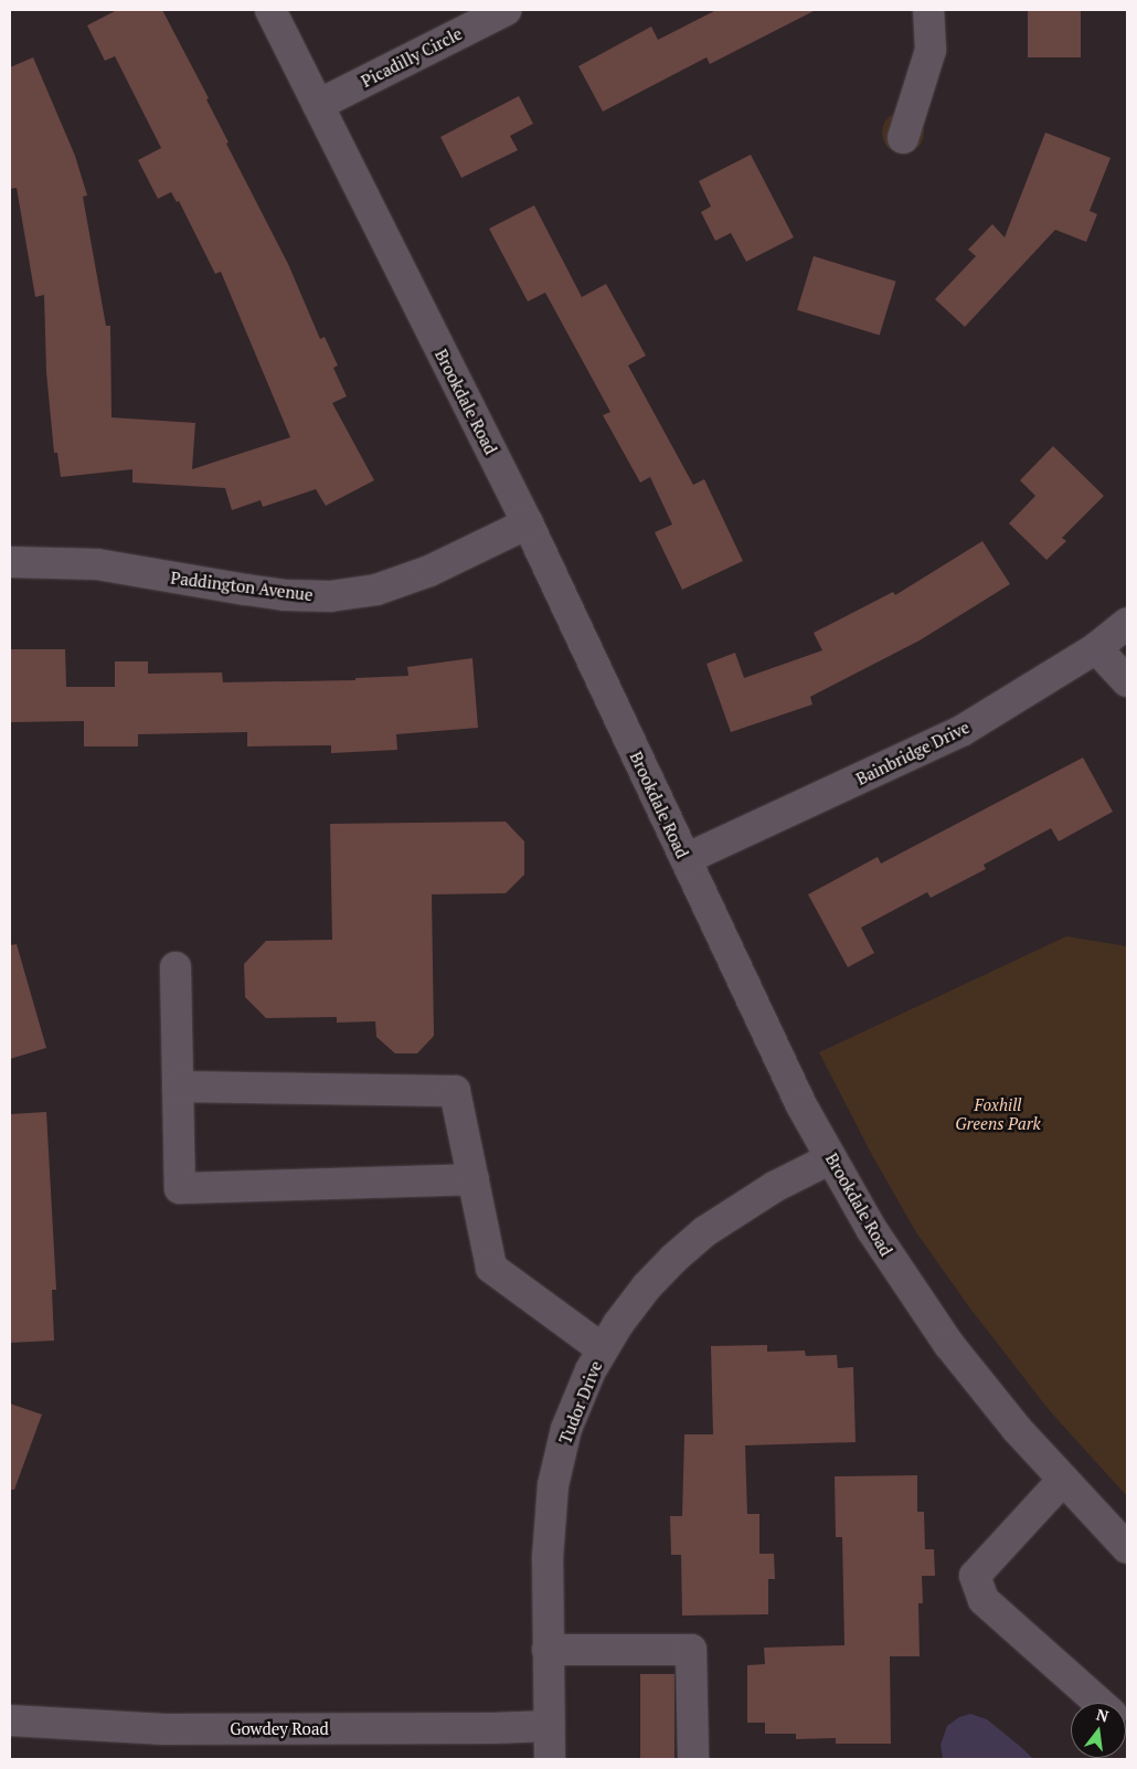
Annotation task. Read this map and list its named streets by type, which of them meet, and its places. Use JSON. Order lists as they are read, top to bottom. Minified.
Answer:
{"streets":{"street":["Picadilly Circle","Brookdale Road","Paddington Avenue","Bainbridge Drive","Tudor Drive","Gowdey Road"]},"crossings":[["Picadilly Circle","Brookdale Road"],["Brookdale Road","Paddington Avenue"],["Brookdale Road","Bainbridge Drive"],["Brookdale Road","Tudor Drive"],["Tudor Drive","Gowdey Road"]],"parks":["Foxhill Greens Park"],"north":"top"}
